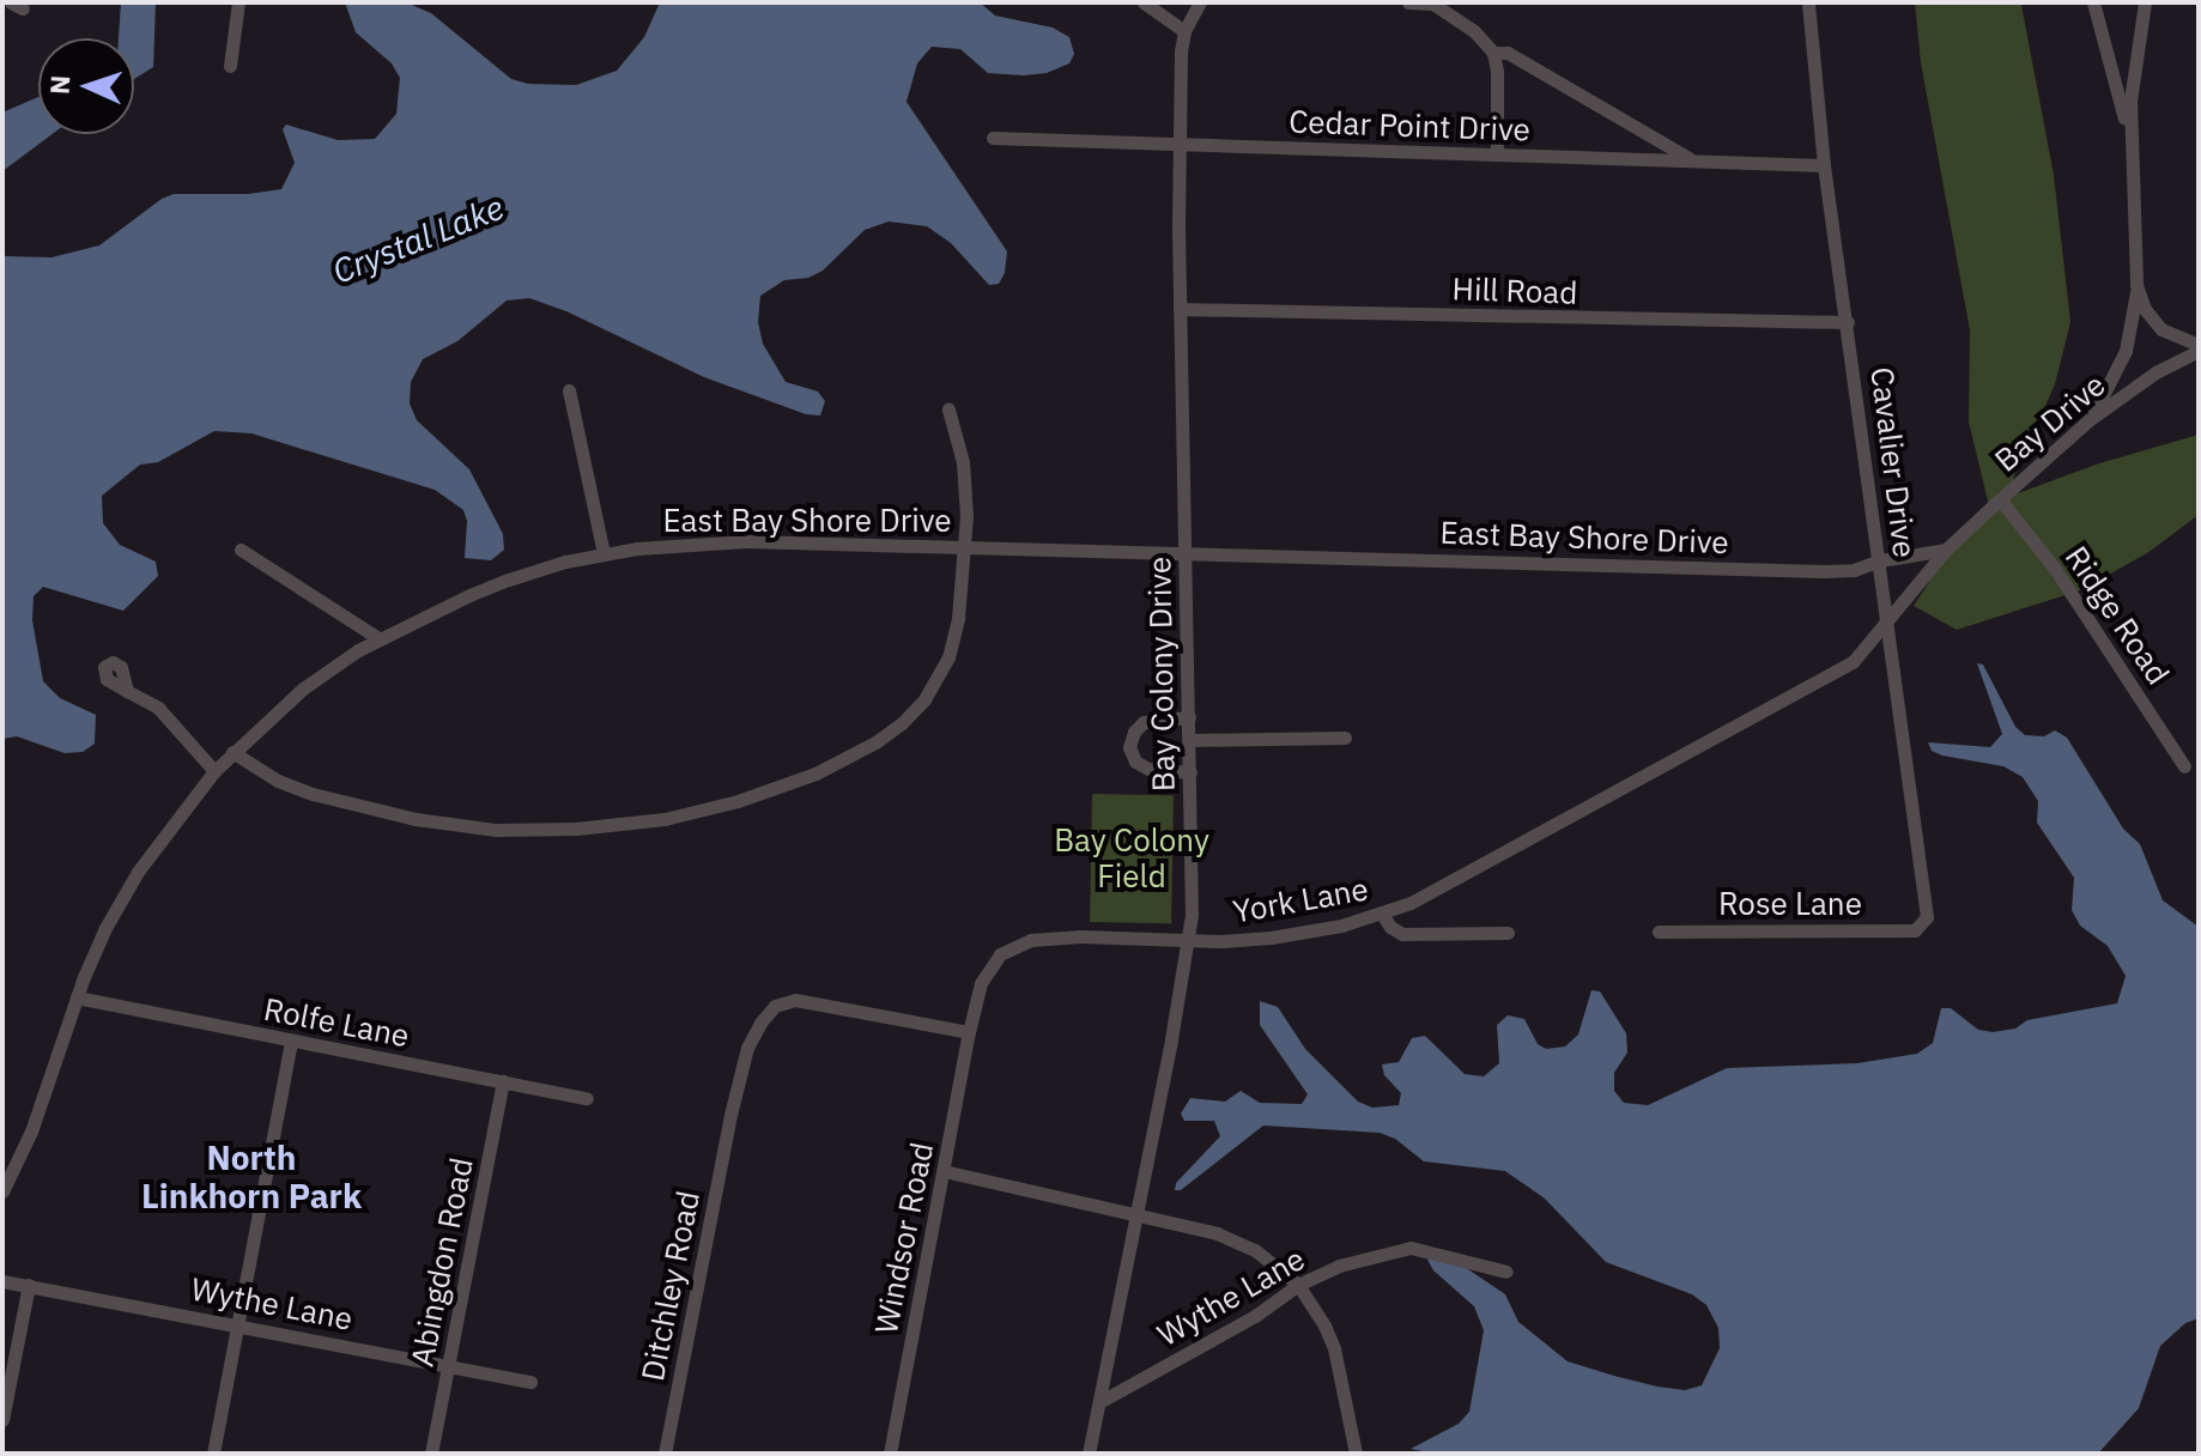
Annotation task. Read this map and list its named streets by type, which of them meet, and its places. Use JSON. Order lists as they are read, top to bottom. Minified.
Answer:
{"streets":{"street":["Cedar Point Drive","Hill Road","Bay Drive","Cavalier Drive","East Bay Shore Drive","Ridge Road","Bay Colony Drive","York Lane","Rose Lane","Rolfe Lane","Windsor Road","Abingdon Road","Ditchley Road","Wythe Lane"]},"crossings":[["Cedar Point Drive","Cavalier Drive"],["Cedar Point Drive","Bay Colony Drive"],["Hill Road","Cavalier Drive"],["Hill Road","Bay Colony Drive"],["Bay Drive","Cavalier Drive"],["Bay Drive","Ridge Road"],["Bay Drive","York Lane"],["Cavalier Drive","East Bay Shore Drive"],["Cavalier Drive","York Lane"],["Cavalier Drive","Rose Lane"],["East Bay Shore Drive","Bay Colony Drive"],["East Bay Shore Drive","Rolfe Lane"],["Bay Colony Drive","York Lane"],["Bay Colony Drive","Wythe Lane"],["York Lane","Windsor Road"],["York Lane","Ditchley Road"],["Rolfe Lane","Abingdon Road"],["Windsor Road","Ditchley Road"],["Abingdon Road","Wythe Lane"]],"districts":["North Linkhorn Park"],"water":["Crystal Lake"],"parks":["Bay Colony Field"],"north":"left"}
